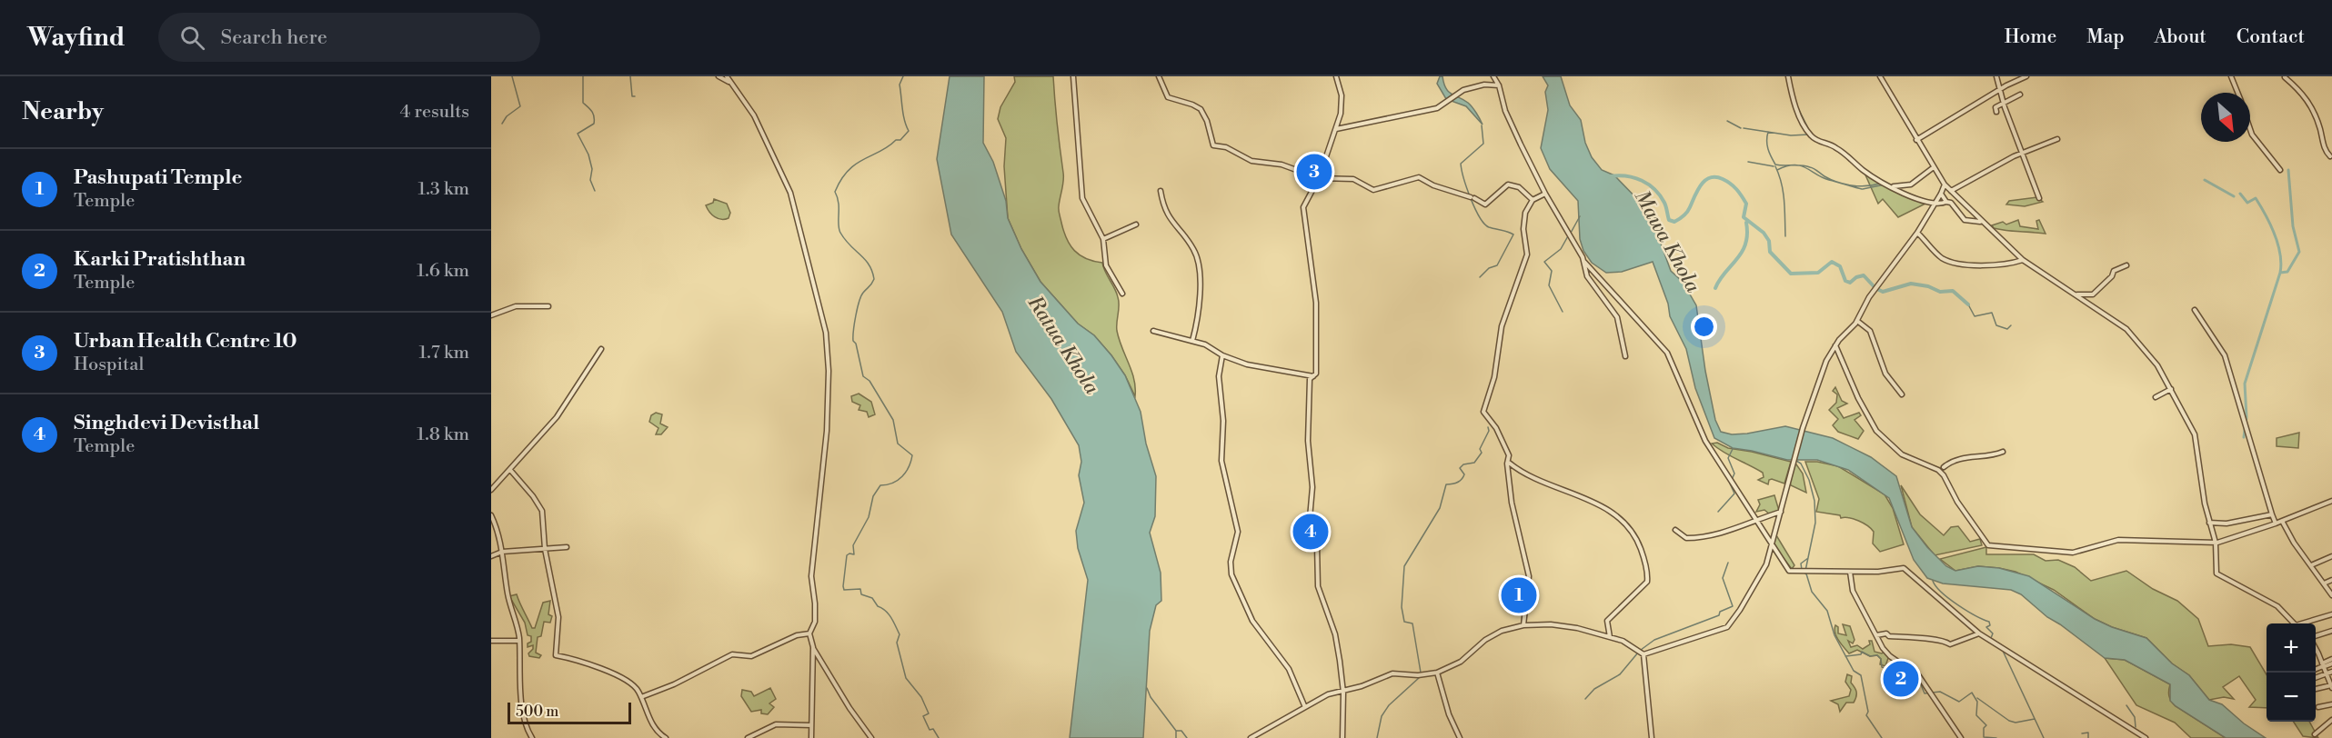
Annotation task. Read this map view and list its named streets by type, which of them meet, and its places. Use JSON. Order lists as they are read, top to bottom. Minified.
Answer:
{"water":["Mawa Khola","Ratua Khola"],"scale_bar":"500 m","north":"bottom right","page":{"header":"Wayfind","search":"Search here","nav":["Home","Map","About","Contact"],"heading":["Nearby","4 results"],"list":[{"mark":"1","name":"Pashupati Temple","note":"Temple","value":"1.3 km"},{"mark":"2","name":"Karki Pratishthan","note":"Temple","value":"1.6 km"},{"mark":"3","name":"Urban Health Centre 10","note":"Hospital","value":"1.7 km"},{"mark":"4","name":"Singhdevi Devisthal","note":"Temple","value":"1.8 km"}],"pins":["3","4","1","2"],"map_buttons":["+","−"],"scale":"500 m"}}
